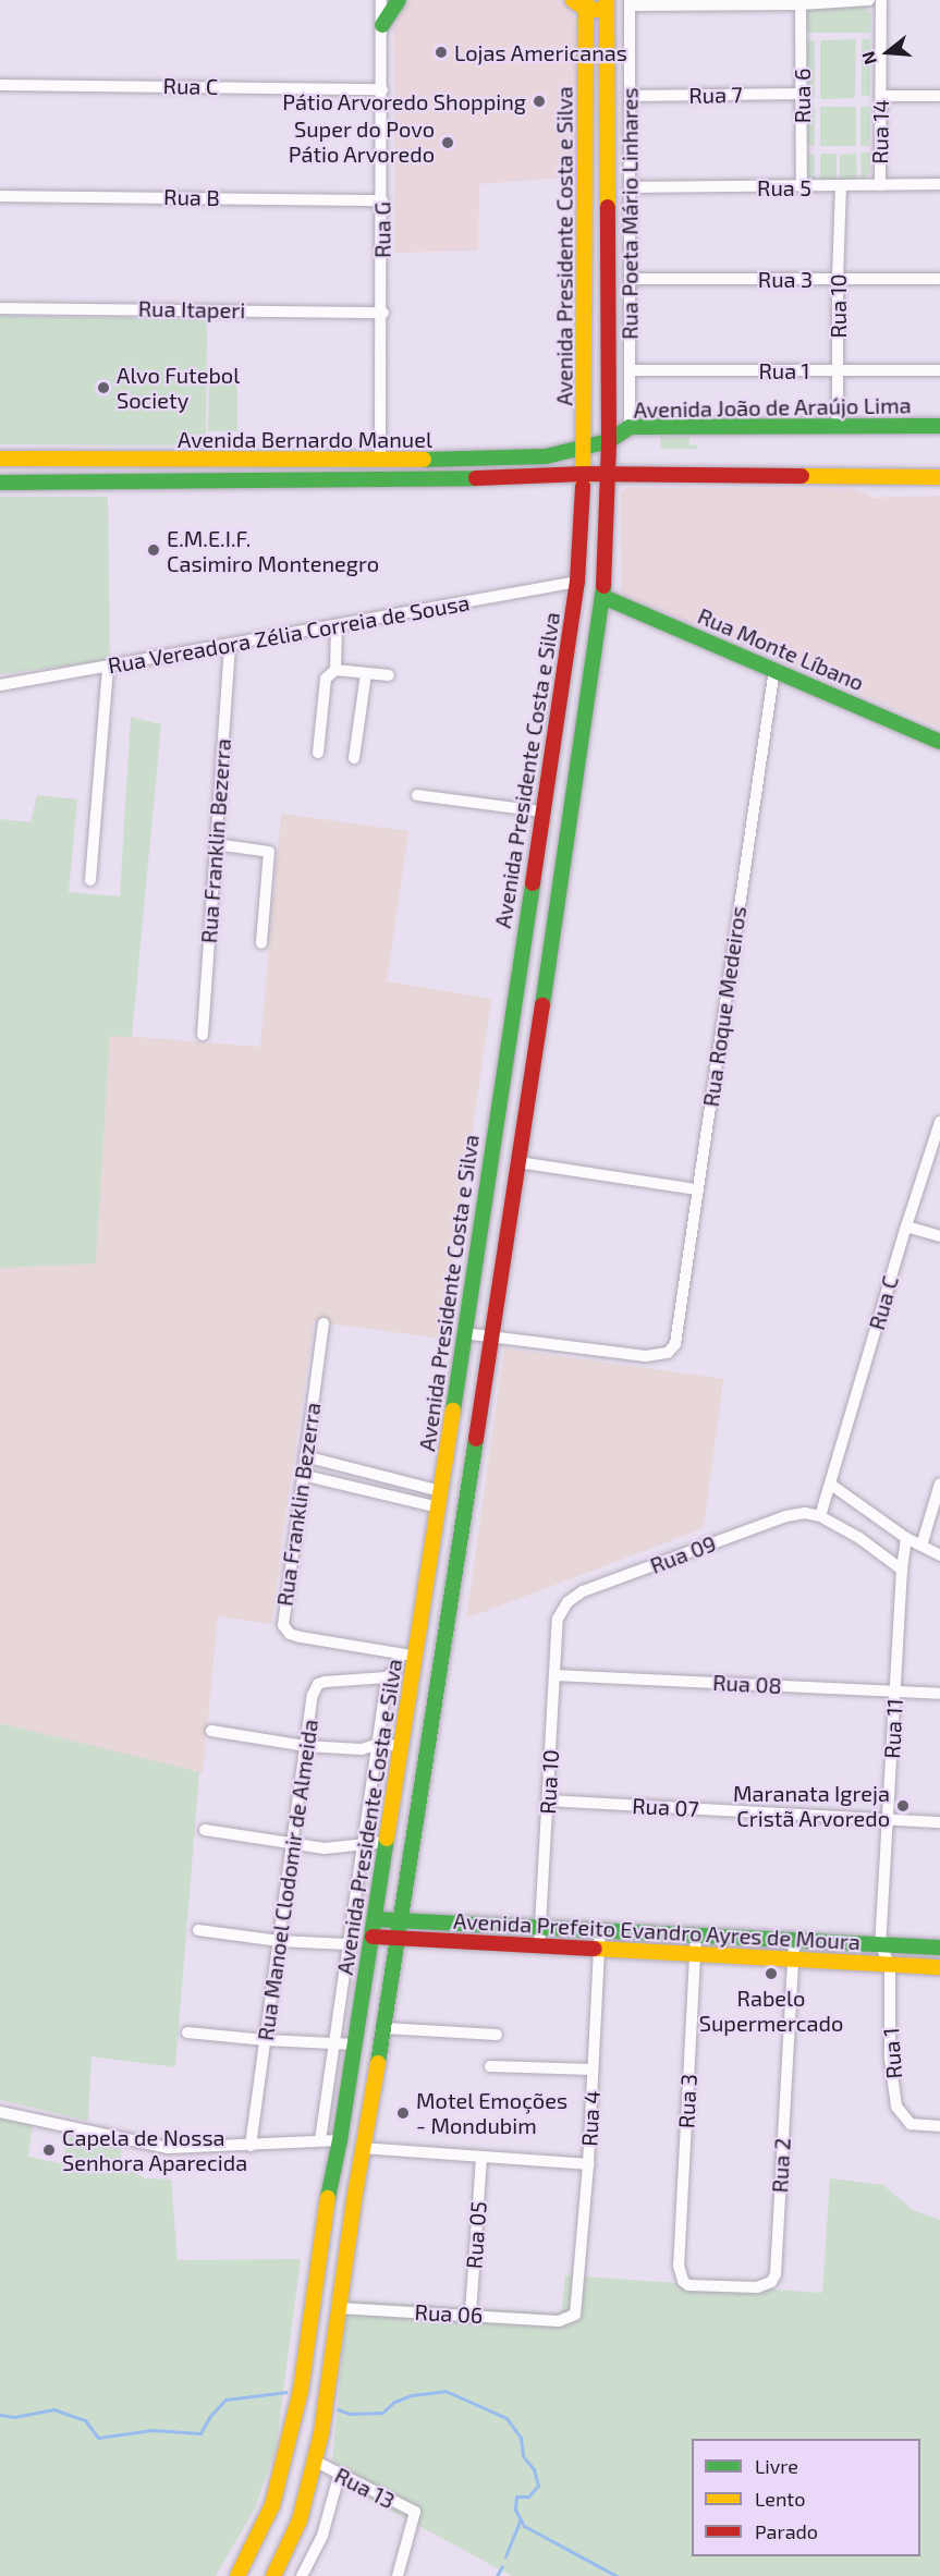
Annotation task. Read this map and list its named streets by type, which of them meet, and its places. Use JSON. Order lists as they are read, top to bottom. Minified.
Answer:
{"streets":{"main road":["Avenida Presidente Costa e Silva","Avenida João de Araújo Lima","Avenida Bernardo Manuel","Rua Monte Líbano","Avenida Prefeito Evandro Ayres de Moura"],"street":["Rua C","Rua 7","Rua 6","Rua 14","Rua 5","Rua B","Rua Poeta Mário Linhares","Rua G","Rua 3","Rua 10","Rua Itaperi","Rua 1","Rua Vereadora Zélia Correia de Sousa","Rua Franklin Bezerra","Rua Roque Medeiros","Rua 09","Rua 08","Rua 11","Rua 07","Rua Manoel Clodomir de Almeida","Rua 4","Rua 2","Rua 05","Rua 06","Rua 13"]},"crossings":[["Rua C","Rua G"],["Rua 7","Rua 6"],["Rua 7","Rua Poeta Mário Linhares"],["Rua 6","Rua 5"],["Rua 14","Rua 5"],["Rua 5","Rua Poeta Mário Linhares"],["Rua 5","Rua 10"],["Rua B","Rua G"],["Rua Poeta Mário Linhares","Rua 3"],["Rua Poeta Mário Linhares","Rua 1"],["Rua Poeta Mário Linhares","Avenida João de Araújo Lima"],["Rua G","Rua Itaperi"],["Rua G","Avenida Bernardo Manuel"],["Avenida Presidente Costa e Silva","Avenida João de Araújo Lima"],["Avenida Presidente Costa e Silva","Avenida Bernardo Manuel"],["Avenida Presidente Costa e Silva","Rua Vereadora Zélia Correia de Sousa"],["Avenida Presidente Costa e Silva","Rua Monte Líbano"],["Avenida Presidente Costa e Silva","Rua Franklin Bezerra"],["Avenida Presidente Costa e Silva","Rua Roque Medeiros"],["Avenida Presidente Costa e Silva","Avenida Prefeito Evandro Ayres de Moura"],["Avenida Presidente Costa e Silva","Rua 06"],["Avenida Presidente Costa e Silva","Rua 13"],["Rua 3","Rua 10"],["Rua 3","Avenida Prefeito Evandro Ayres de Moura"],["Rua 3","Rua 2"],["Rua 10","Rua 1"],["Rua 10","Avenida João de Araújo Lima"],["Rua 10","Rua 09"],["Rua 10","Rua 08"],["Rua 10","Rua 07"],["Rua 10","Avenida Prefeito Evandro Ayres de Moura"],["Rua 1","Rua 11"],["Rua 1","Avenida Prefeito Evandro Ayres de Moura"],["Avenida João de Araújo Lima","Avenida Bernardo Manuel"],["Rua Vereadora Zélia Correia de Sousa","Rua Franklin Bezerra"],["Rua Monte Líbano","Rua Roque Medeiros"],["Rua 09","Rua 11"],["Rua 08","Rua 11"],["Rua 11","Rua 07"],["Rua 11","Avenida Prefeito Evandro Ayres de Moura"],["Avenida Prefeito Evandro Ayres de Moura","Rua 4"],["Avenida Prefeito Evandro Ayres de Moura","Rua 2"],["Rua 4","Rua 06"],["Rua 05","Rua 06"]],"places":["Lojas Americanas","Pátio Arvoredo Shopping","Super do Povo Pátio Arvoredo","Alvo Futebol Society","E.M.E.I.F. Casimiro Montenegro","Maranata Igreja Cristã Arvoredo","Rabelo Supermercado","Motel Emoções - Mondubim","Capela de Nossa Senhora Aparecida"],"legend":["Livre","Lento","Parado"],"north":"left"}
